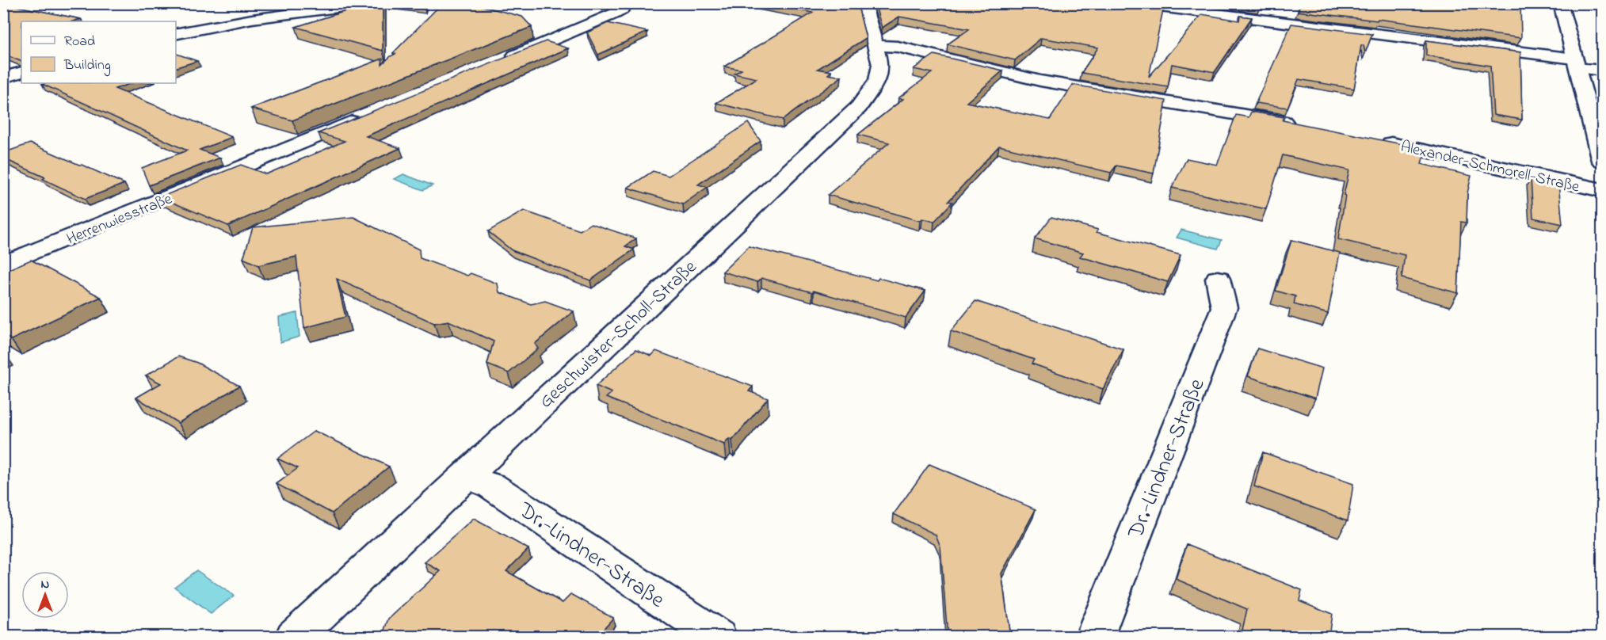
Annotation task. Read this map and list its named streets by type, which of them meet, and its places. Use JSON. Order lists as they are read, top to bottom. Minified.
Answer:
{"streets":{"street":["Alexander-Schmorell-Straße","Herrenwiesstraße","Geschwister-Scholl-Straße","Dr.-Lindner-Straße"]},"crossings":[["Geschwister-Scholl-Straße","Dr.-Lindner-Straße"]],"legend":["Road","Building"],"north":"top"}
